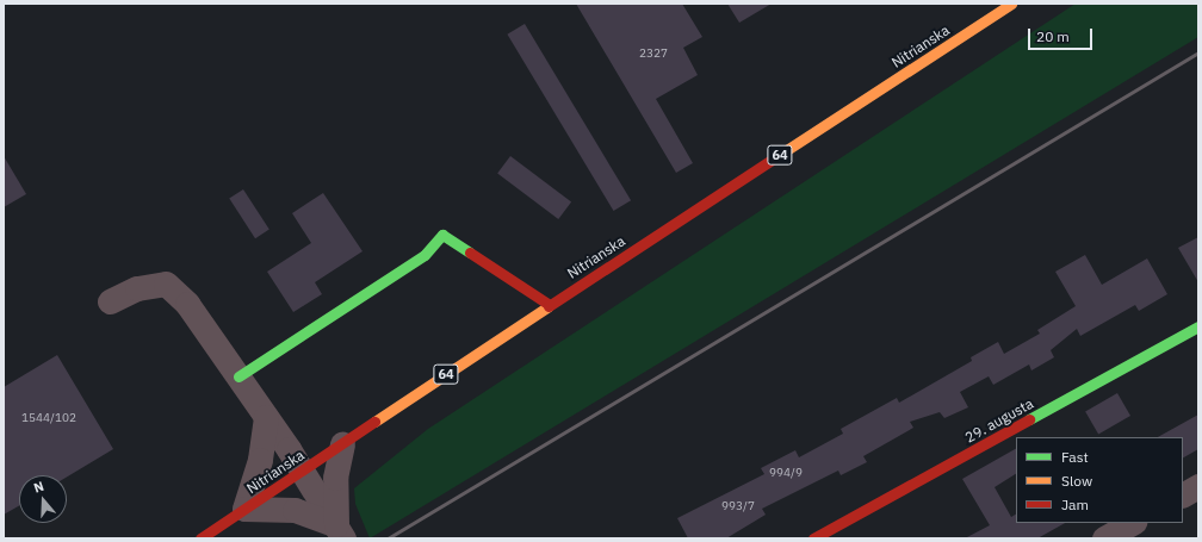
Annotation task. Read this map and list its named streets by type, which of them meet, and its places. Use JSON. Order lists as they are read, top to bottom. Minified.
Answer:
{"streets":{"main road":["Nitrianska","64","29. augusta"]},"house_numbers":["2327","1544/102","994/9","993/7"],"legend":["Fast","Slow","Jam"],"scale_bar":"20 m","north":"top"}
